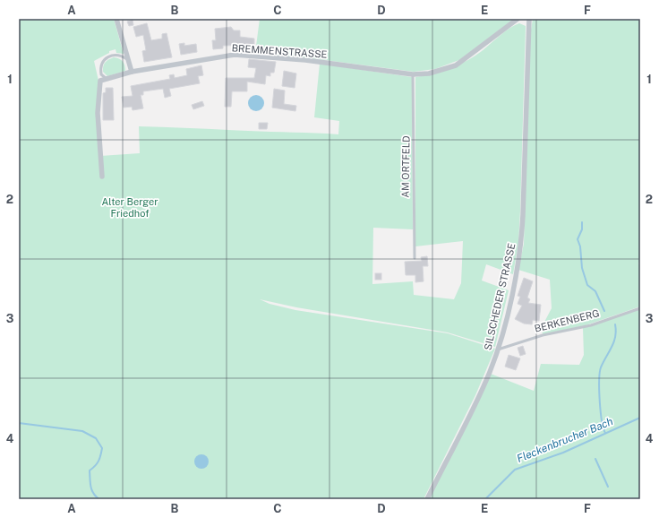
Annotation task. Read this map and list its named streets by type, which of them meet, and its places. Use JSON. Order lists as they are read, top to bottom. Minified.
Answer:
{"streets":{"street":["BREMMENSTRASSE","SILSCHEDER STRASSE"],"lane":["AM ORTFELD","BERKENBERG"]},"crossings":[["BREMMENSTRASSE","AM ORTFELD"],["SILSCHEDER STRASSE","BERKENBERG"]],"water":["Fleckenbrucher Bach"],"parks":["Alter Berger Friedhof"],"grid":{"columns":["A","B","C","D","E","F"],"rows":["1","2","3","4"]}}
